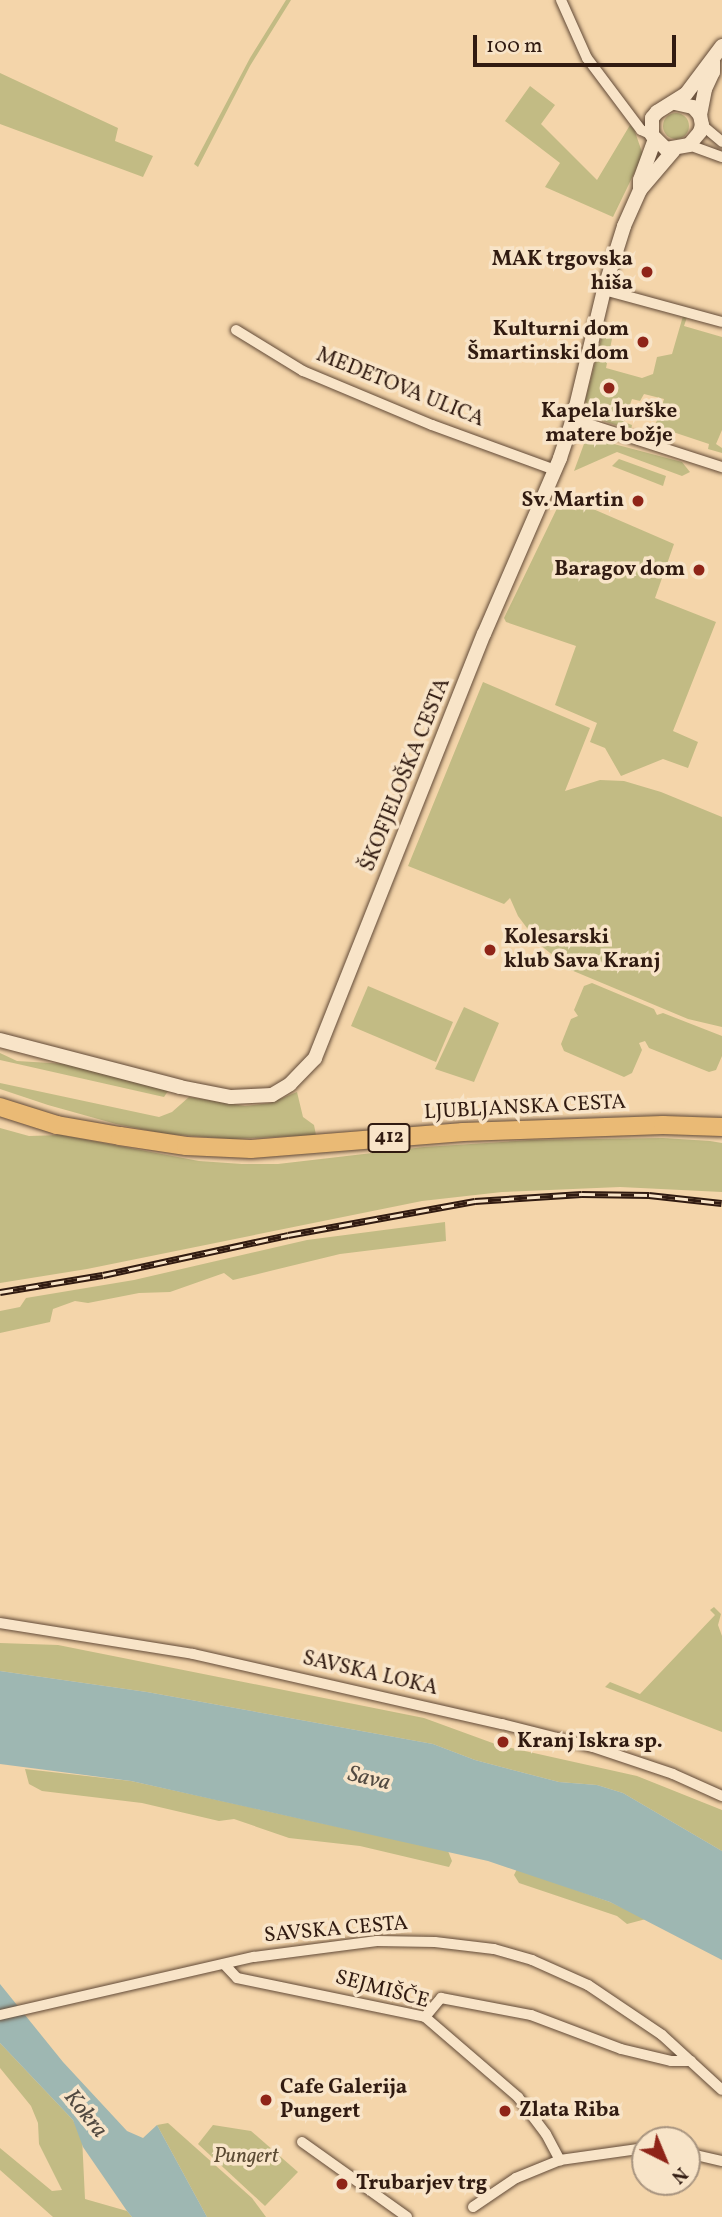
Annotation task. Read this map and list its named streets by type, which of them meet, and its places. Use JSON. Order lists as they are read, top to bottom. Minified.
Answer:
{"streets":{"main road":["LJUBLJANSKA CESTA","412"],"street":["MEDETOVA ULICA","ŠKOFJELOŠKA CESTA","SAVSKA LOKA","SAVSKA CESTA","SEJMIŠČE"]},"crossings":[["MEDETOVA ULICA","ŠKOFJELOŠKA CESTA"],["SAVSKA CESTA","SEJMIŠČE"]],"water":["Sava","Kokra"],"parks":["Pungert"],"places":["MAK trgovska hiša","Kulturni dom Šmartinski dom","Kapela lurške matere božje","Sv. Martin","Baragov dom","Kolesarski klub Sava Kranj","Kranj Iskra sp.","Cafe Galerija Pungert","Zlata Riba","Trubarjev trg"],"scale_bar":"100 m","north":"bottom right"}
